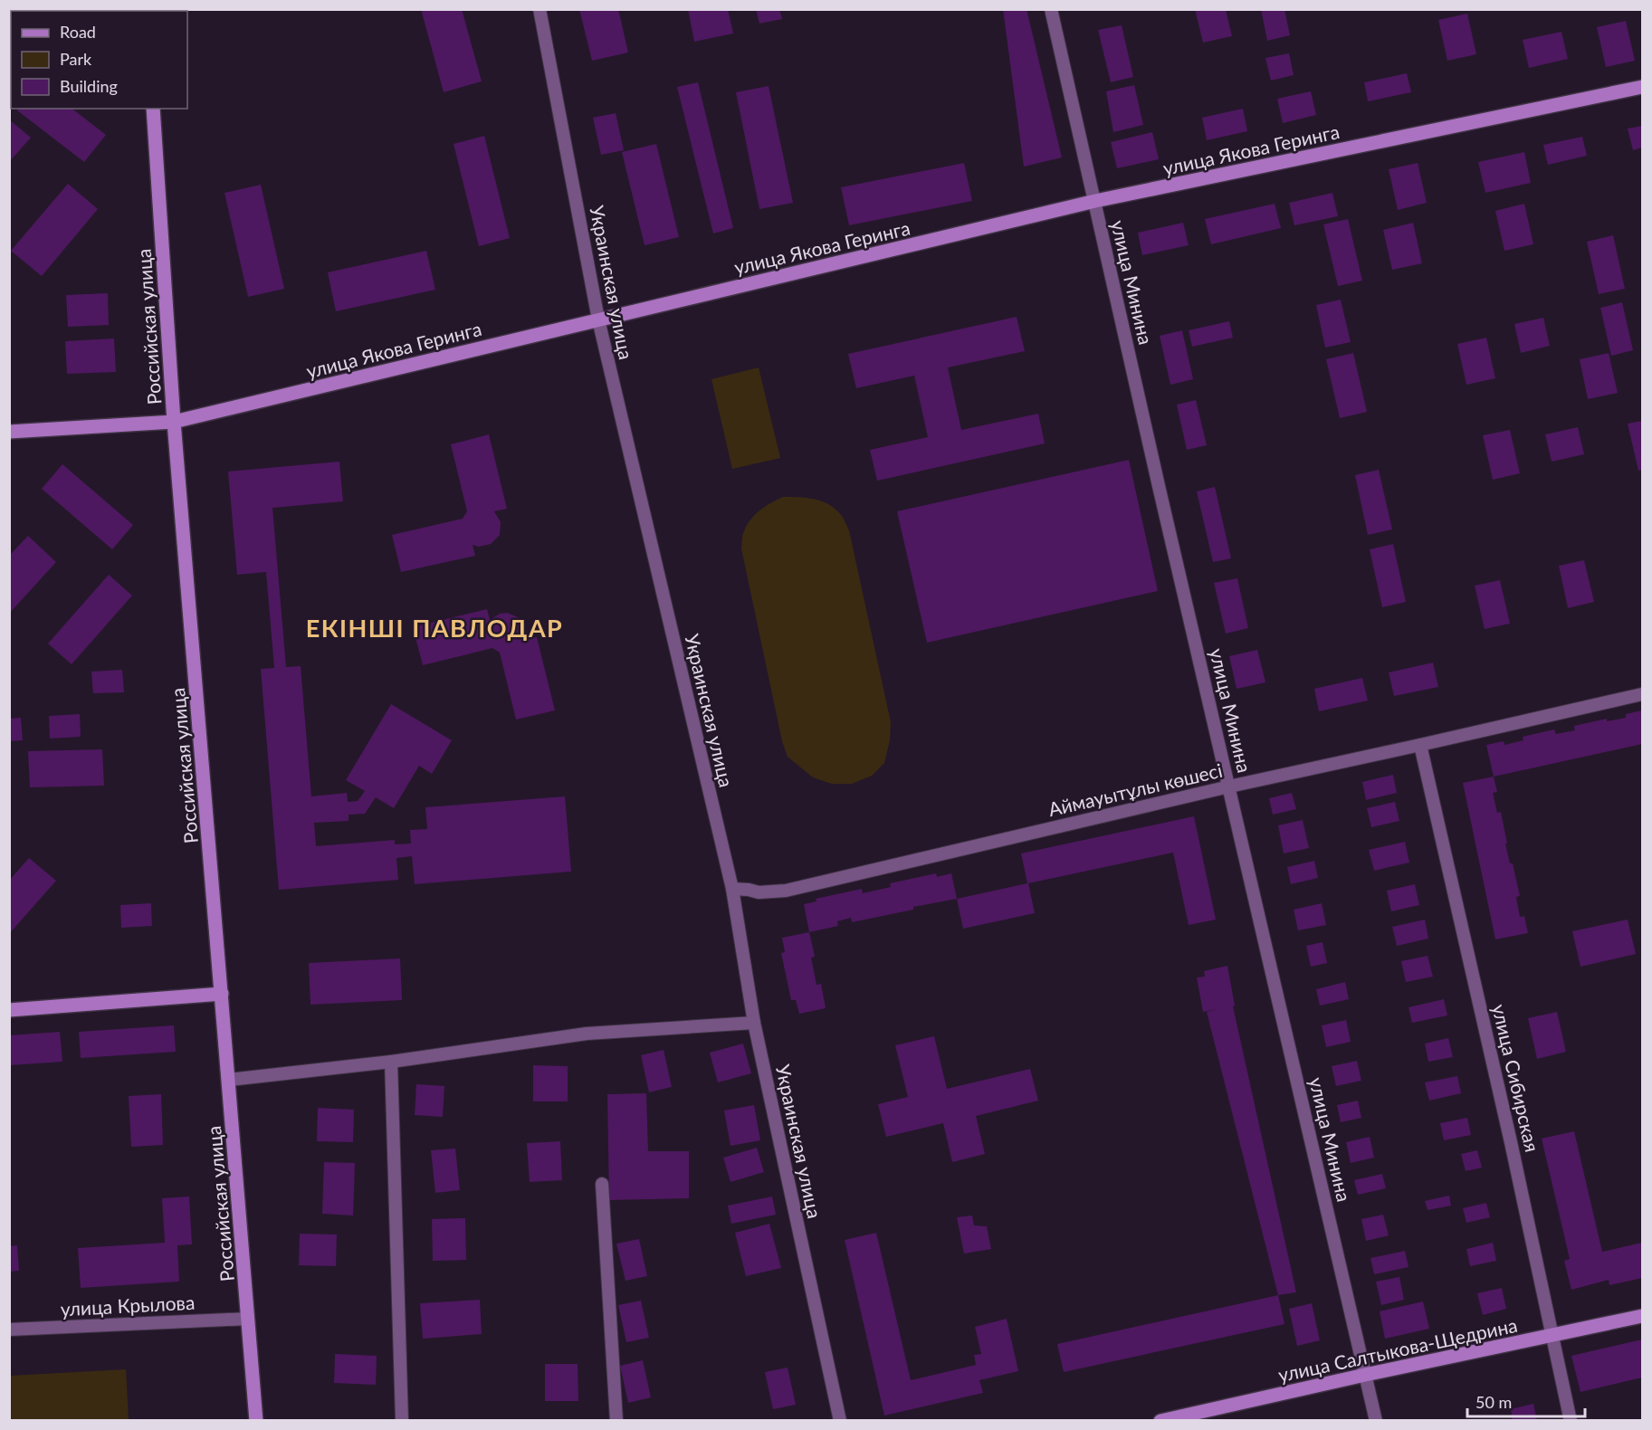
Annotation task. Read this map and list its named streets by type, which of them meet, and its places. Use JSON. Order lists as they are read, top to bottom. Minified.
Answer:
{"streets":{"street":["улица Якова Геринга","Украинская улица","улица Минина","Российская улица","Аймауытұлы көшесі","улица Сибирская","улица Крылова","улица Салтыкова-Щедрина"]},"crossings":[["улица Якова Геринга","Украинская улица"],["улица Якова Геринга","улица Минина"],["улица Якова Геринга","Российская улица"],["Украинская улица","Аймауытұлы көшесі"],["улица Минина","Аймауытұлы көшесі"],["улица Минина","улица Салтыкова-Щедрина"],["Российская улица","улица Крылова"],["Аймауытұлы көшесі","улица Сибирская"],["улица Сибирская","улица Салтыкова-Щедрина"]],"districts":["ЕКІНШІ ПАВЛОДАР"],"legend":["Road","Park","Building"],"scale_bar":"50 m"}
